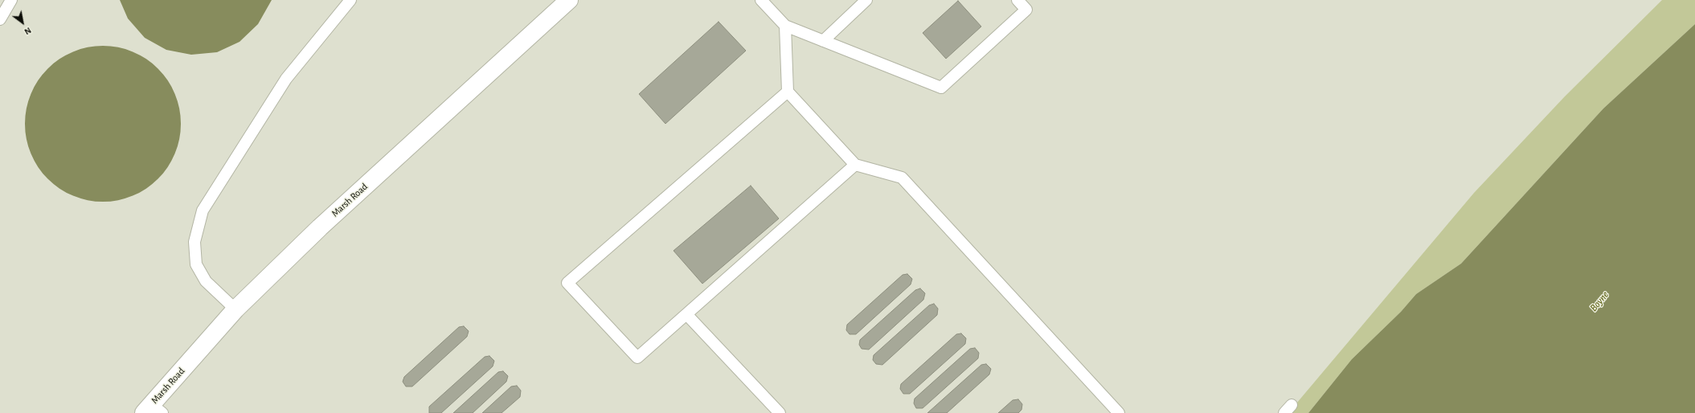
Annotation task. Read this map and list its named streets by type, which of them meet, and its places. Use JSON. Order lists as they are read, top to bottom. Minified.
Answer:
{"streets":{"main road":["Marsh Road"]},"water":["Boyne"],"north":"bottom right"}
